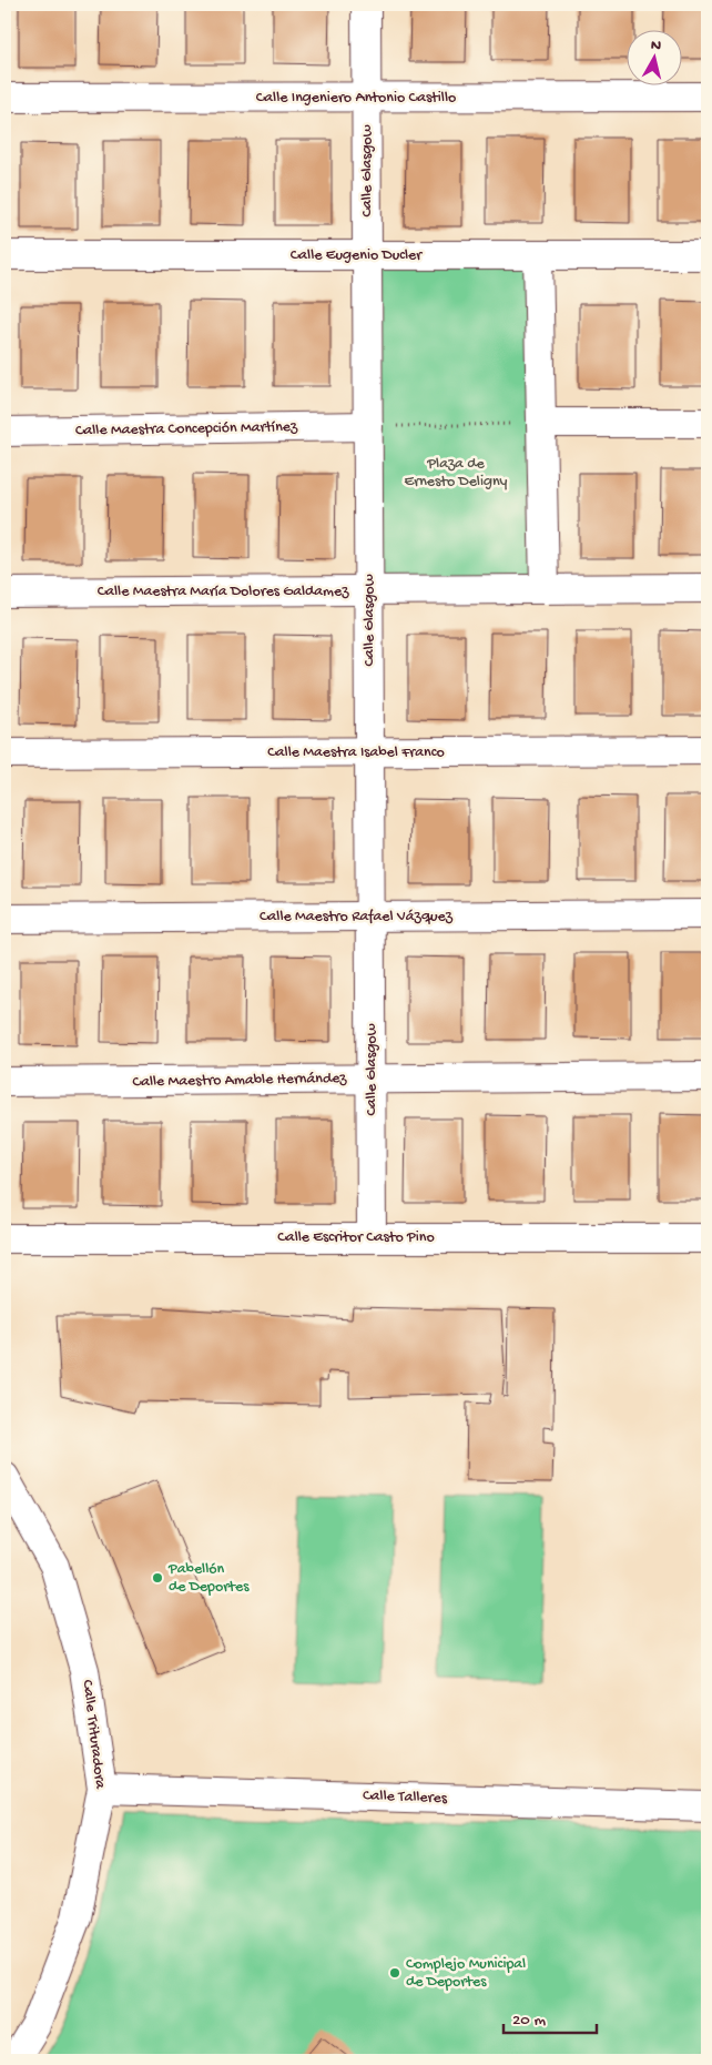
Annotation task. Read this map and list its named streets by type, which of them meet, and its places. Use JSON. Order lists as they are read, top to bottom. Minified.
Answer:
{"streets":{"street":["Calle Ingeniero Antonio Castillo","Calle Glasgow","Calle Eugenio Ducler","Calle Maestra Concepción Martínez","Calle Maestra María Dolores Galdamez","Calle Maestra Isabel Franco","Calle Maestro Rafael Vázquez","Calle Maestro Amable Hernández","Calle Escritor Casto Pino","Calle Trituradora","Calle Talleres"]},"crossings":[["Calle Ingeniero Antonio Castillo","Calle Glasgow"],["Calle Glasgow","Calle Eugenio Ducler"],["Calle Glasgow","Calle Maestra Concepción Martínez"],["Calle Glasgow","Calle Maestra María Dolores Galdamez"],["Calle Glasgow","Calle Maestra Isabel Franco"],["Calle Glasgow","Calle Maestro Rafael Vázquez"],["Calle Glasgow","Calle Maestro Amable Hernández"],["Calle Glasgow","Calle Escritor Casto Pino"],["Calle Trituradora","Calle Talleres"]],"parks":["Plaza de Ernesto Deligny"],"places":["Pabellón de Deportes","Complejo Municipal de Deportes"],"scale_bar":"20 m","north":"top"}
